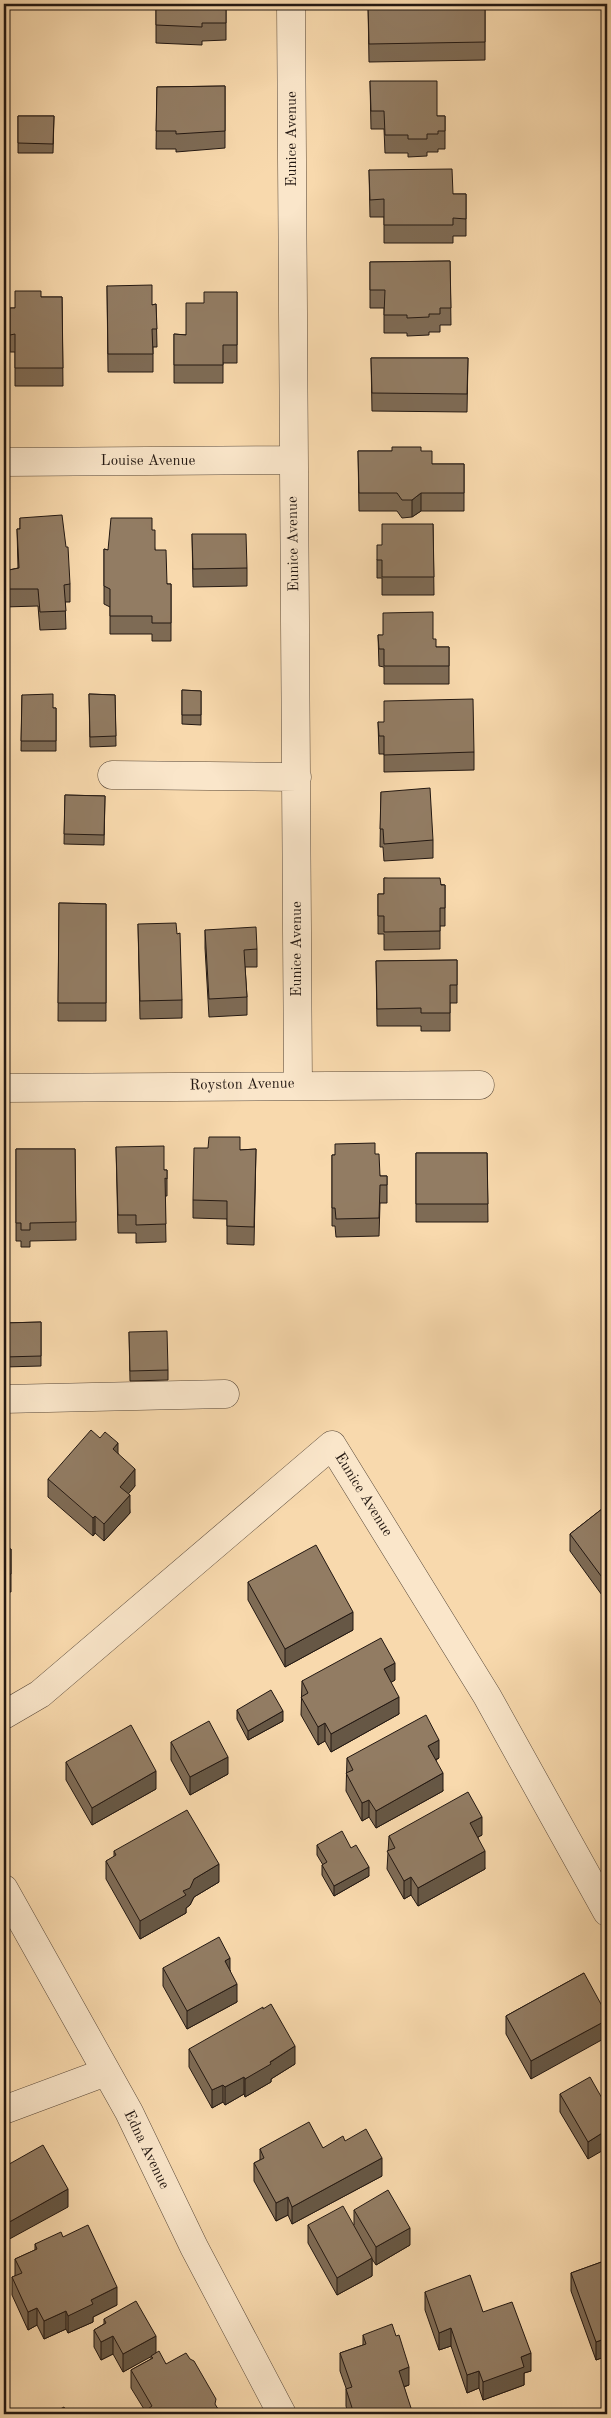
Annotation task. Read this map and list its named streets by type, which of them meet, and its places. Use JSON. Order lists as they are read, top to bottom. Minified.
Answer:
{"streets":{"street":["Eunice Avenue","Louise Avenue","Royston Avenue","Edna Avenue"]},"crossings":[["Eunice Avenue","Louise Avenue"],["Eunice Avenue","Royston Avenue"]]}
